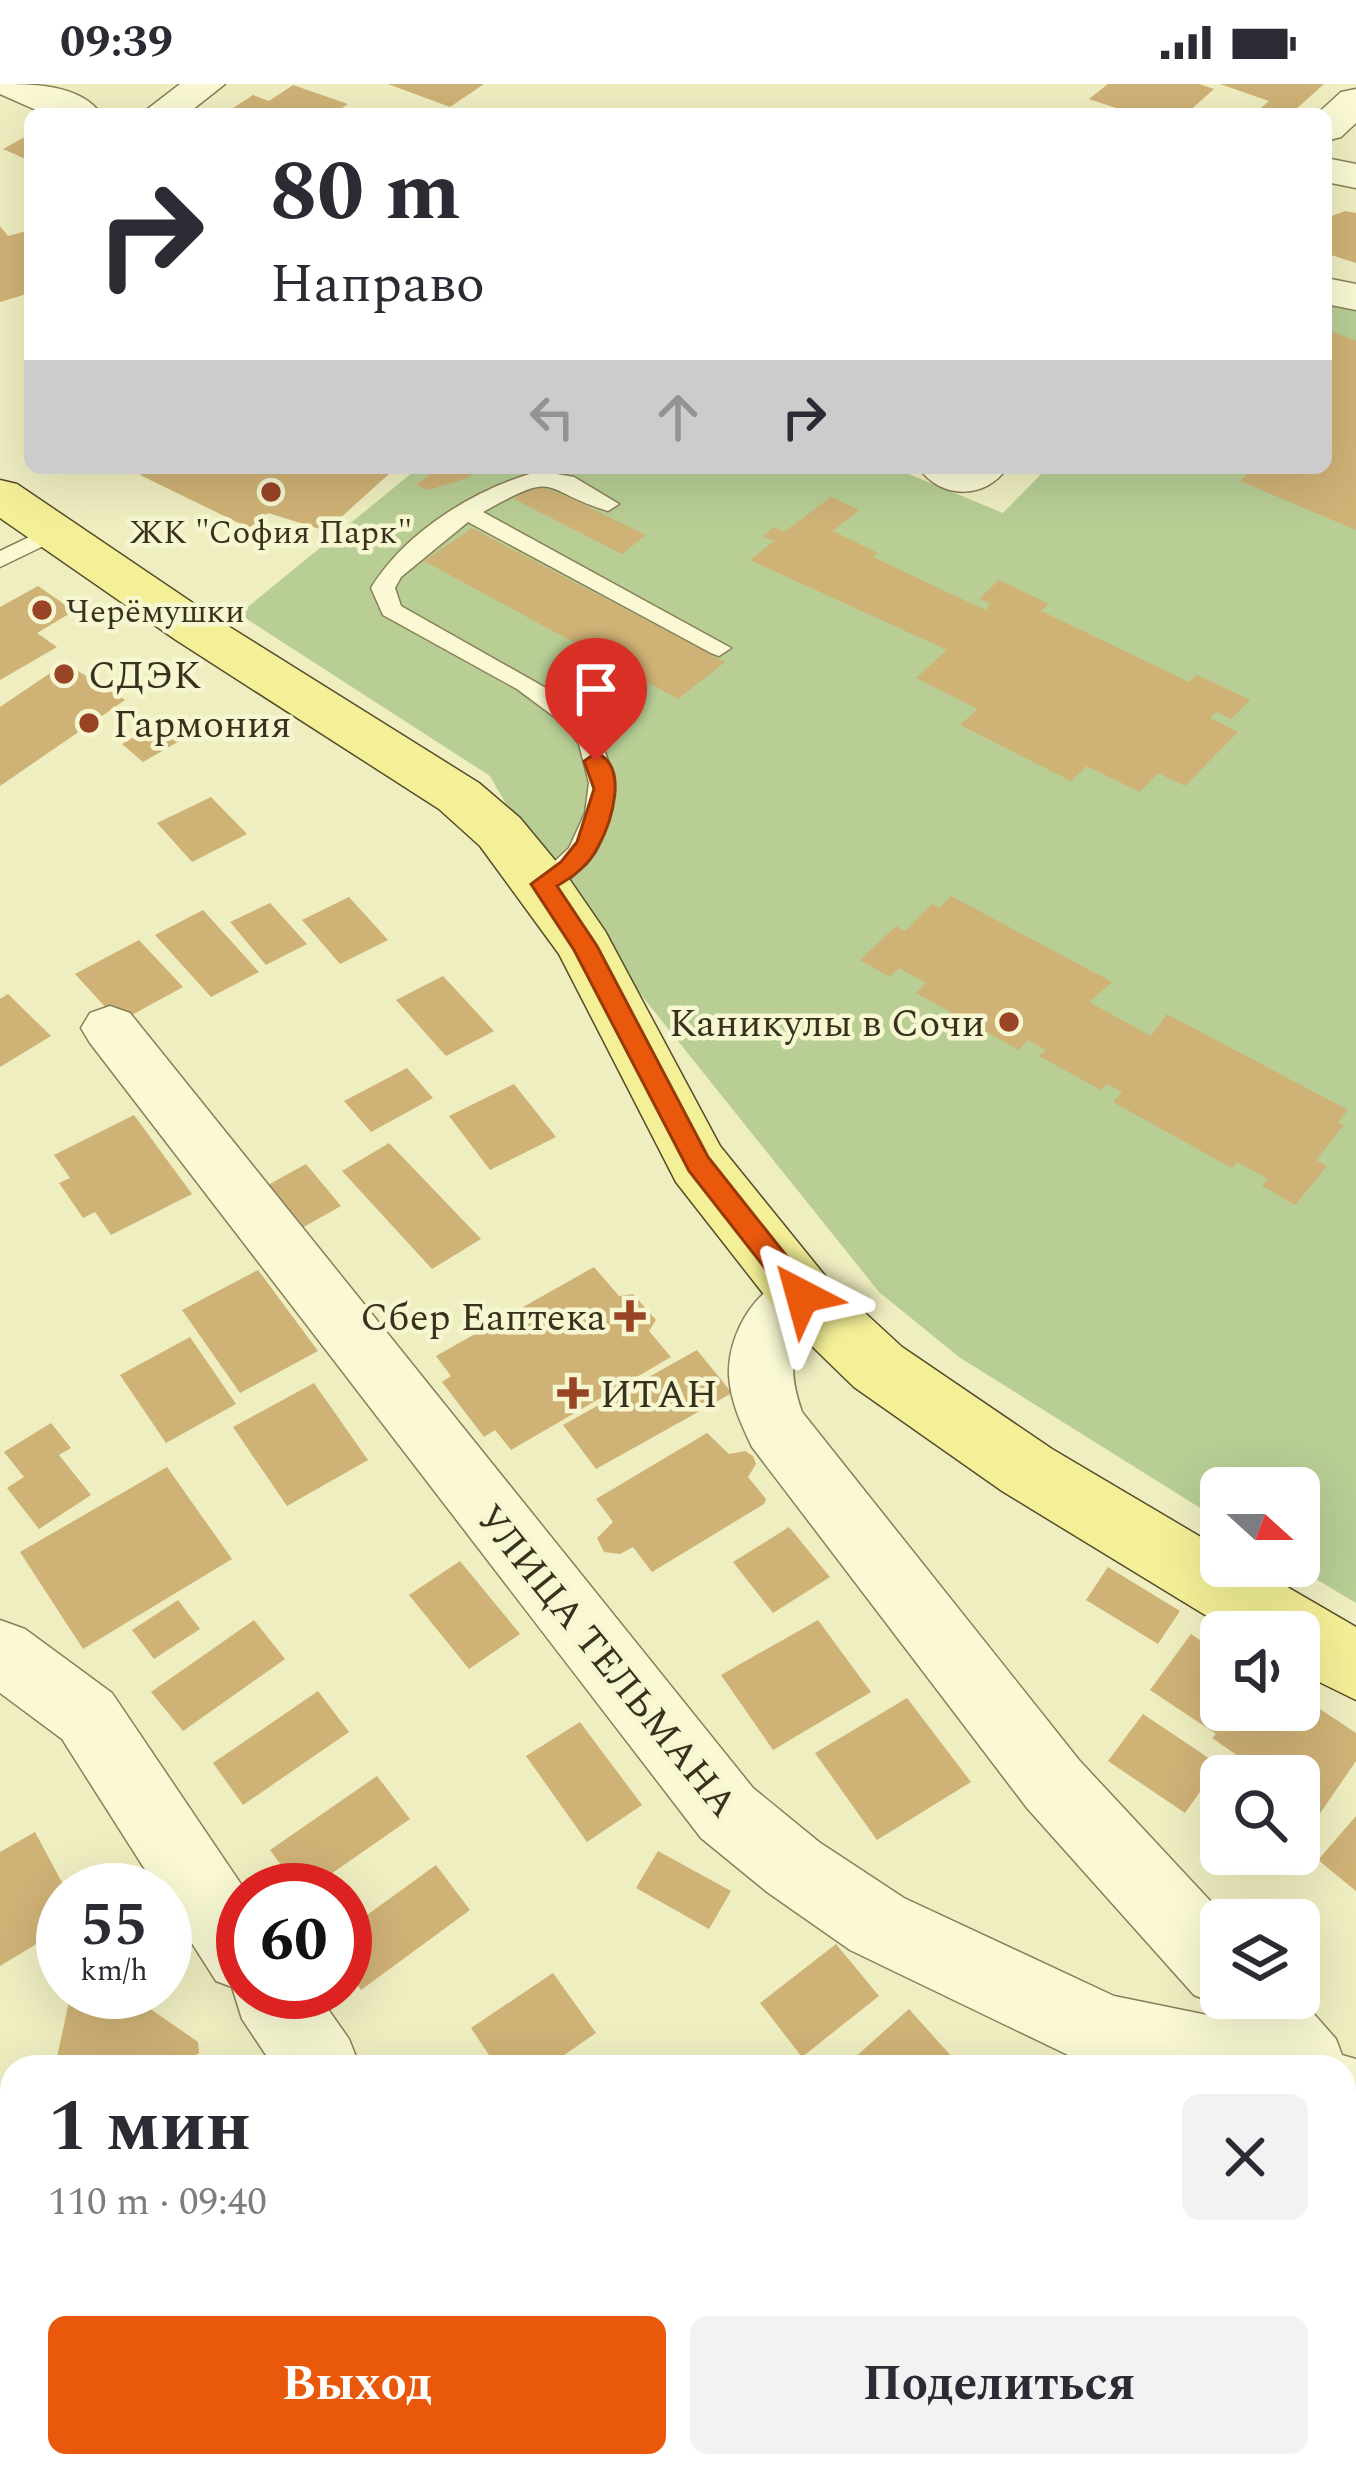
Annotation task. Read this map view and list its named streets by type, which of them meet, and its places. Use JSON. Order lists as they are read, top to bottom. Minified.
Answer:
{"streets":{"street":["УЛИЦА ТЕЛЬМАНА"]},"places":{"other":["ЖК \"София Парк\"","Черёмушки","СДЭК","Гармония","Каникулы в Сочи"],"health":["Сбер Еаптека","ИТАН"]},"north":"right","page":{"status":"09:39","turn":["80 m","Направо"],"speed":"55 km/h","limit":"60","heading":["1 мин","110 m · 09:40"],"buttons":["Выход","Поделиться"]}}
